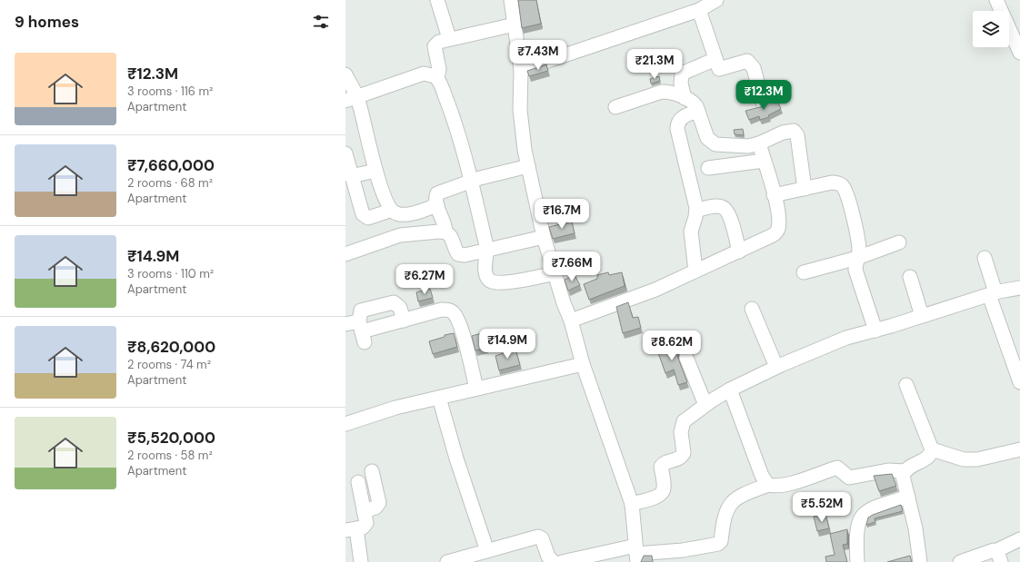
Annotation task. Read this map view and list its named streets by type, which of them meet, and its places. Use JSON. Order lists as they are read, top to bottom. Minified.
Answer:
{"page":{"heading":"9 homes","price":["₹7.43M","₹21.3M","₹12.3M","₹16.7M","₹7.66M","₹6.27M","₹14.9M","₹8.62M","₹5.52M"],"list":[{"name":"₹12.3M","note":"3 rooms · 116 m² · Apartment"},{"name":"₹7,660,000","note":"2 rooms · 68 m² · Apartment"},{"name":"₹14.9M","note":"3 rooms · 110 m² · Apartment"},{"name":"₹8,620,000","note":"2 rooms · 74 m² · Apartment"},{"name":"₹5,520,000","note":"2 rooms · 58 m² · Apartment"}]}}
